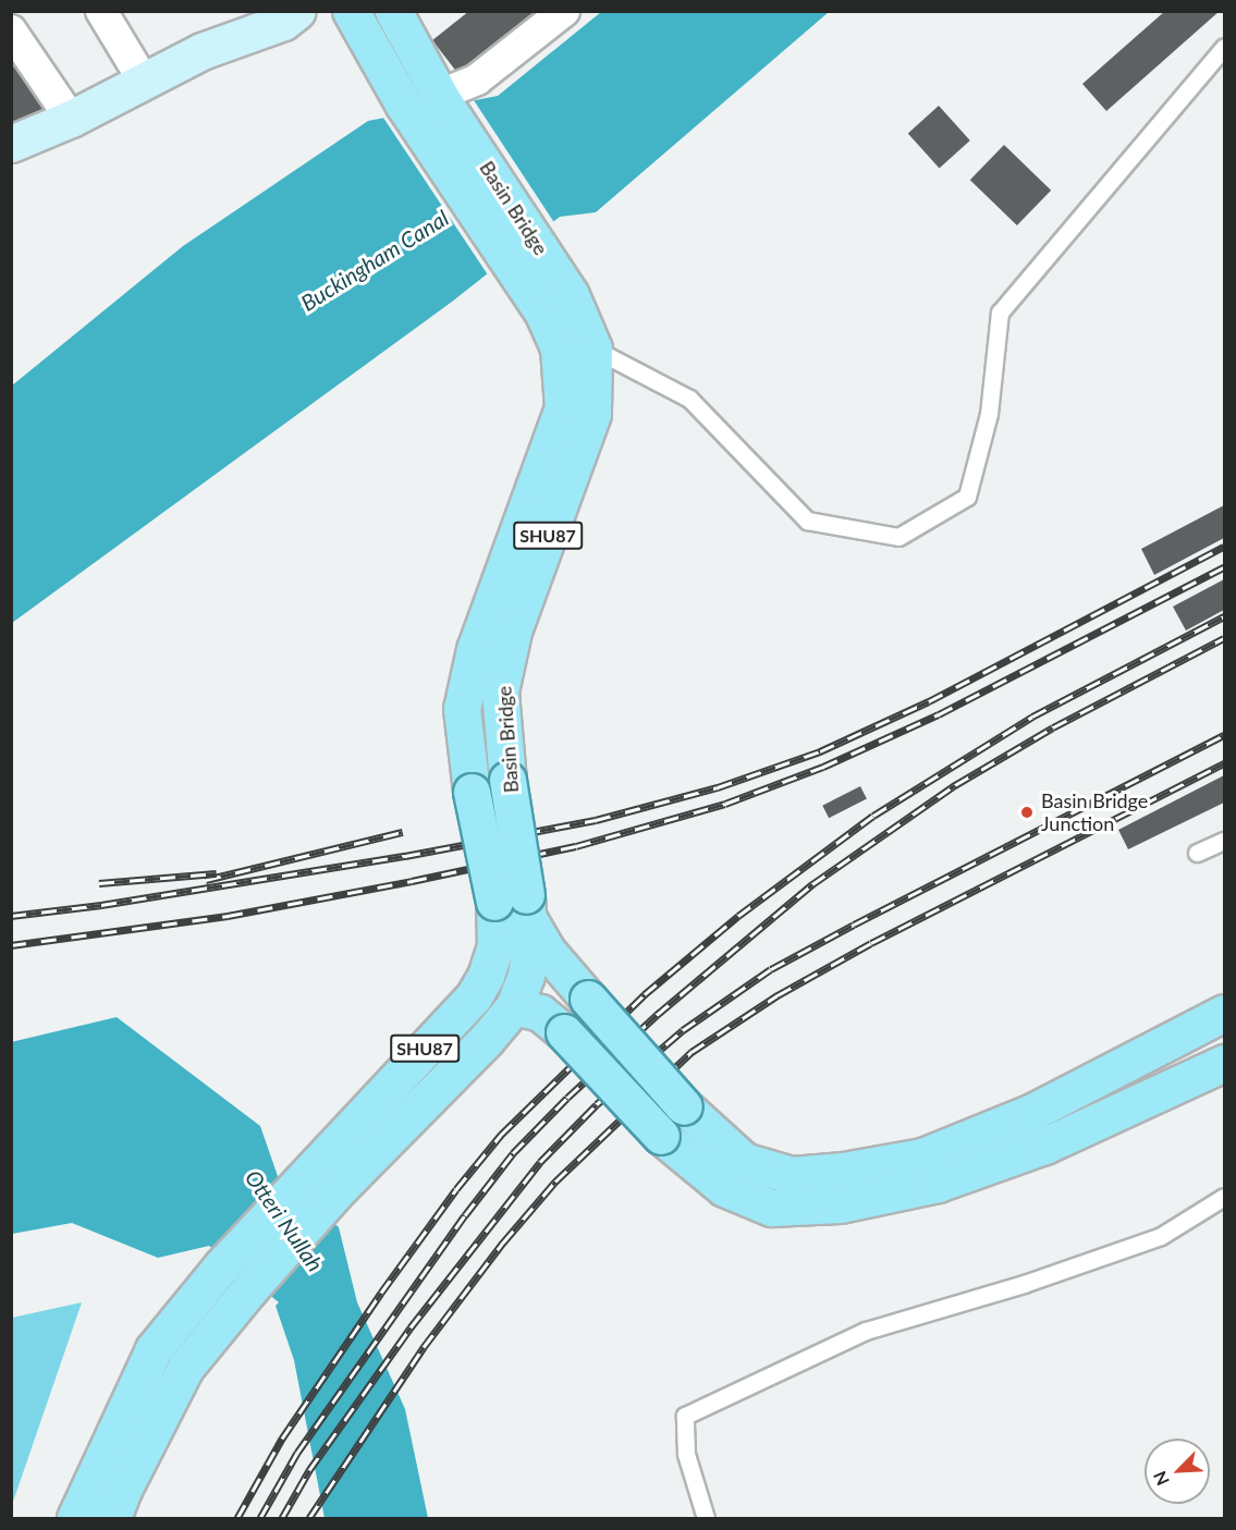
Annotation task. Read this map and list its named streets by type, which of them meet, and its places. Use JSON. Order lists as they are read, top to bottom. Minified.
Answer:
{"streets":{"main road":["Basin Bridge","SHU87"]},"crossings":[["Basin Bridge","SHU87"]],"water":["Buckingham Canal","Otteri Nullah"],"places":["Basin Bridge Junction"],"north":"bottom left"}
